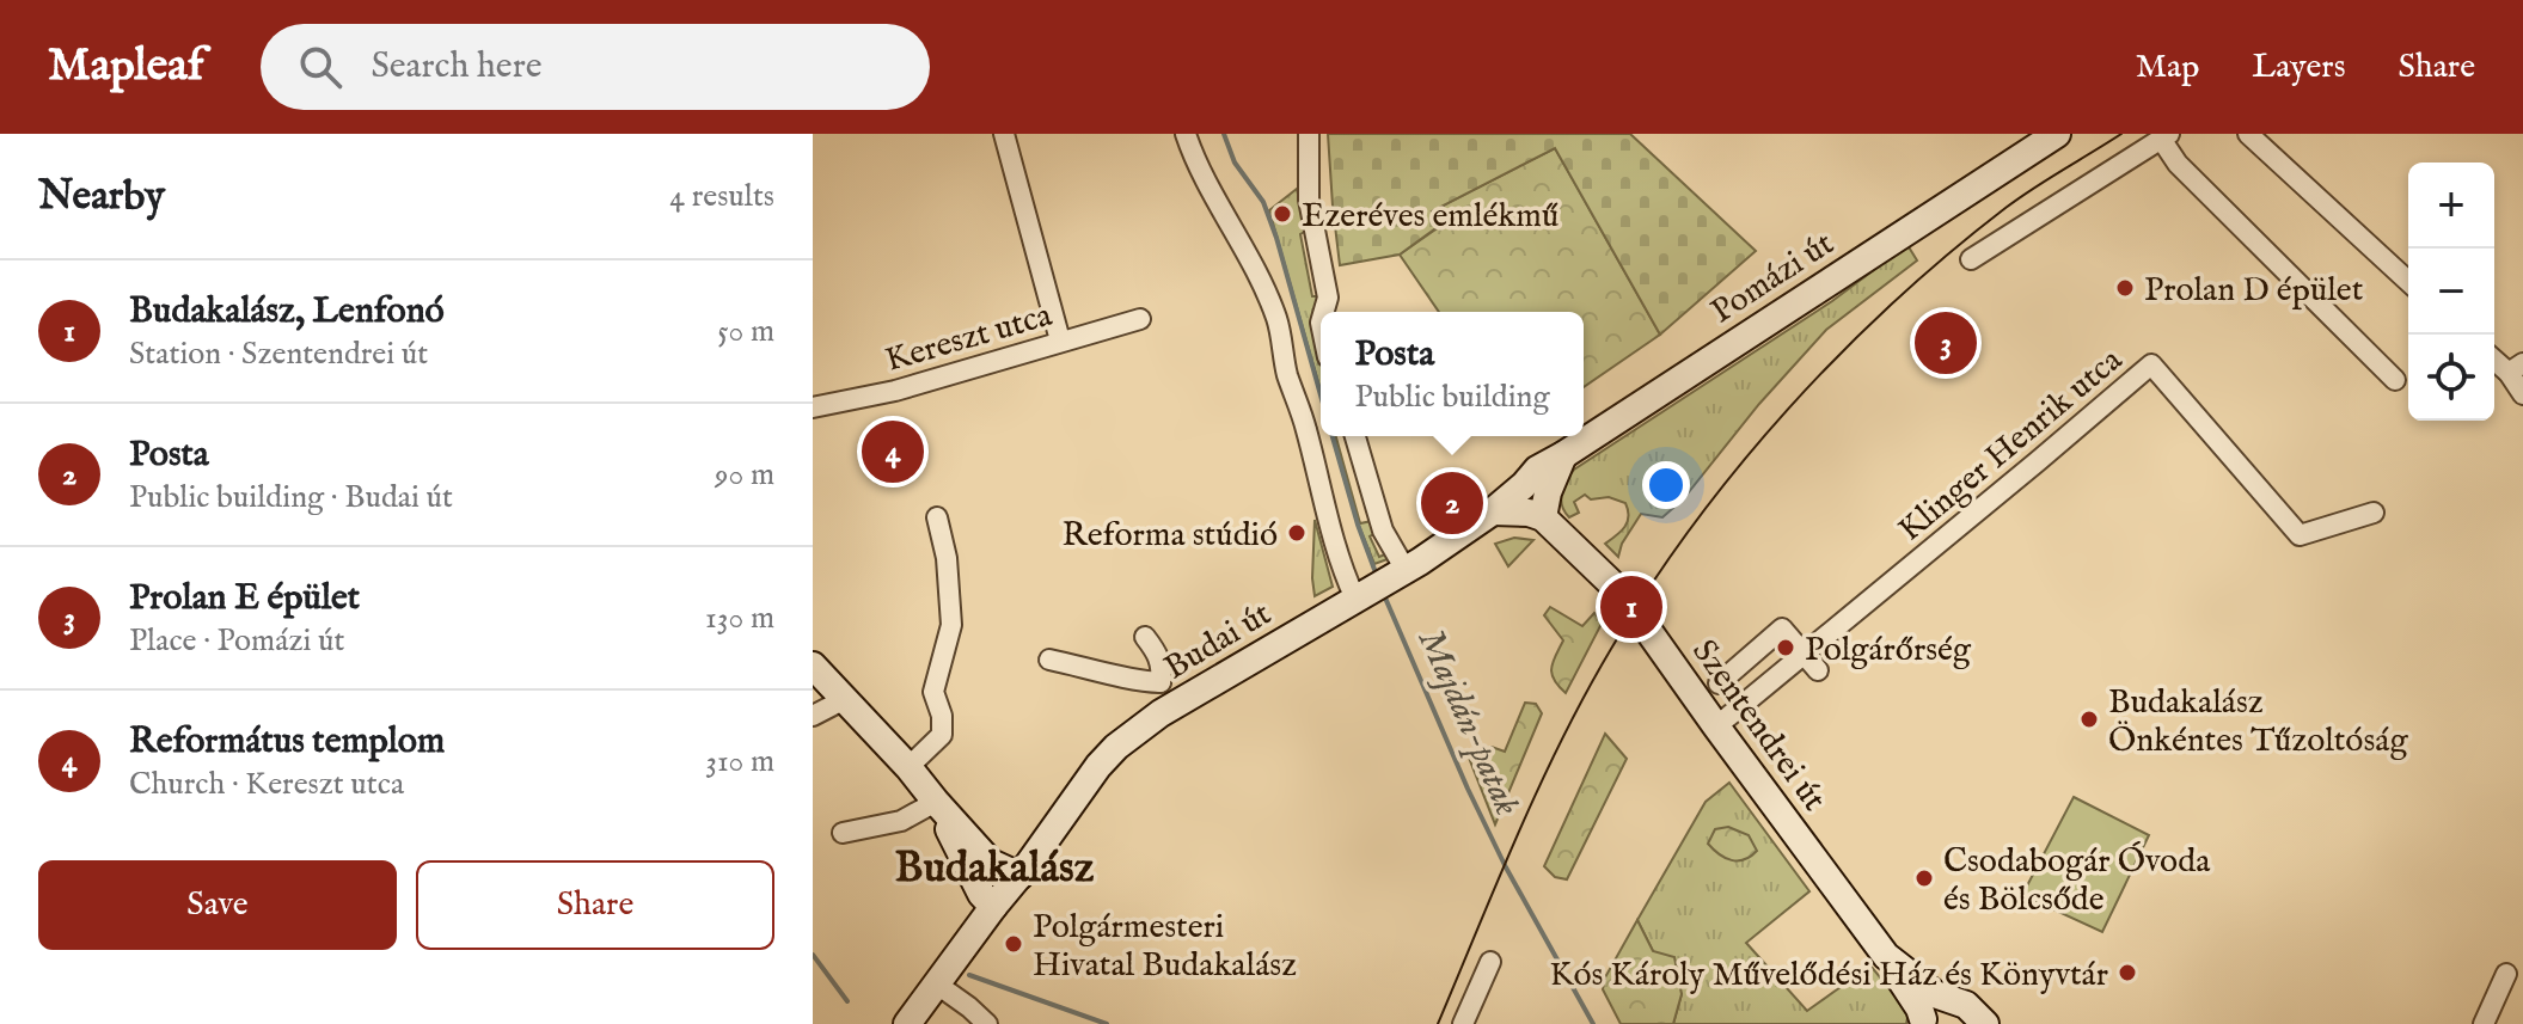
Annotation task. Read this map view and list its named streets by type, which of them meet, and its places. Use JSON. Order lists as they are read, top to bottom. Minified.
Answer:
{"streets":{"main road":["Pomázi út","Budai út","Szentendrei út"],"street":["Kereszt utca","Klinger Henrik utca"]},"crossings":[["Pomázi út","Budai út"],["Pomázi út","Szentendrei út"],["Klinger Henrik utca","Szentendrei út"],["Budai út","Szentendrei út"]],"districts":["Budakalász"],"water":["Majdán-patak"],"places":["Ezeréves emlékmű","Prolan D épület","Reforma stúdió","Polgárőrség","Budakalász Önkéntes Tűzoltóság","Csodabogár Óvoda és Bölcsőde","Polgármesteri Hivatal Budakalász","Kós Károly Művelődési Ház és Könyvtár"],"page":{"header":"Mapleaf","search":"Search here","nav":["Map","Layers","Share"],"heading":["Nearby","4 results"],"map_buttons":["+","−"],"list":[{"mark":"1","name":"Budakalász, Lenfonó","note":"Station · Szentendrei út","value":"50 m"},{"mark":"2","name":"Posta","note":"Public building · Budai út","value":"90 m"},{"mark":"3","name":"Prolan E épület","note":"Place · Pomázi út","value":"130 m"},{"mark":"4","name":"Református templom","note":"Church · Kereszt utca","value":"310 m"}],"pins":["3","4","2","1"],"popup":["Posta","Public building"],"buttons":["Save","Share"]}}
